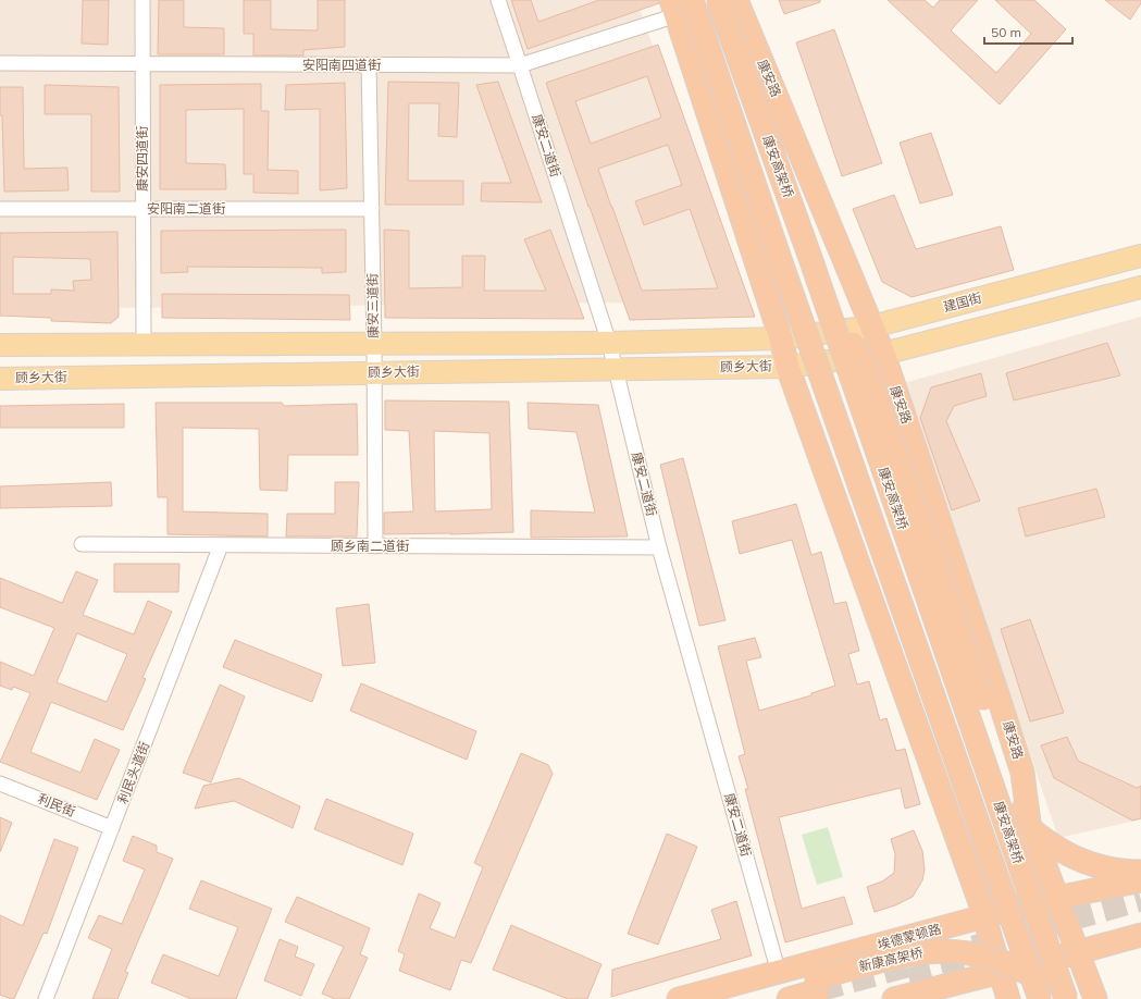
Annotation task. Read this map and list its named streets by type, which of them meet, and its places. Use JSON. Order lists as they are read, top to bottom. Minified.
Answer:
{"streets":{"highway":["康安路","康安高架桥","埃德蒙顿路","新康高架桥"],"main road":["建国街","顾乡大街"],"street":["安阳南四道街","康安二道街","康安四道街","安阳南二道街","康安三道街","顾乡南二道街","利民头道街","利民街"]},"crossings":[["安阳南四道街","康安二道街"],["安阳南四道街","康安四道街"],["安阳南四道街","康安高架桥"],["安阳南四道街","康安三道街"],["康安路","康安高架桥"],["康安路","建国街"],["康安路","埃德蒙顿路"],["康安二道街","顾乡大街"],["康安二道街","顾乡南二道街"],["康安二道街","埃德蒙顿路"],["康安四道街","安阳南二道街"],["康安四道街","顾乡大街"],["康安高架桥","新康高架桥"],["安阳南二道街","康安三道街"],["建国街","顾乡大街"],["康安三道街","顾乡大街"],["康安三道街","顾乡南二道街"],["顾乡南二道街","利民头道街"],["利民头道街","利民街"]],"scale_bar":"50 m"}
